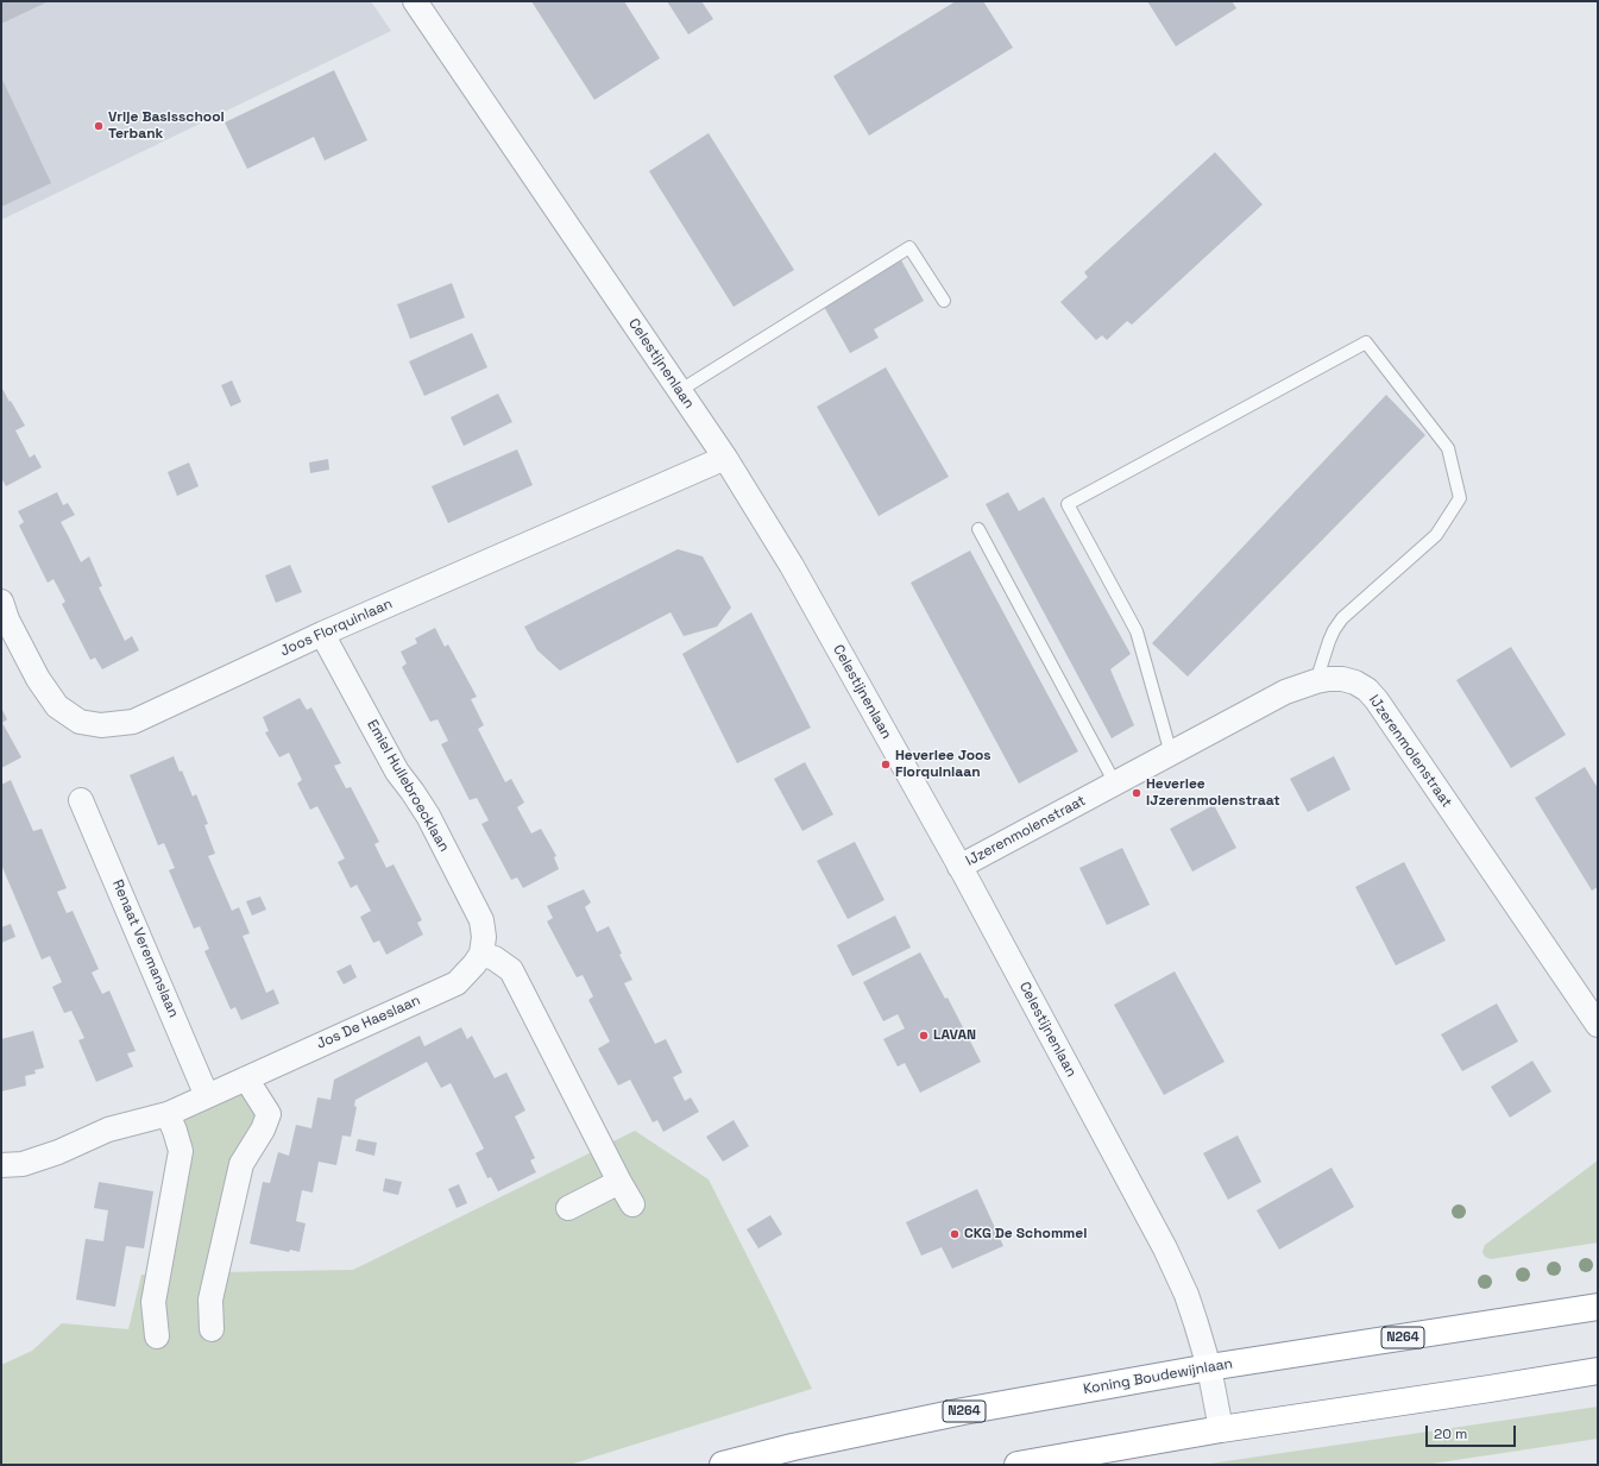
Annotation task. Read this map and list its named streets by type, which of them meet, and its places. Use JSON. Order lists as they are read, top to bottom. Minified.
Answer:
{"streets":{"highway":["N264","Koning Boudewijnlaan"],"street":["Celestijnenlaan","Joos Florquinlaan","IJzerenmolenstraat","Emiel Hullebroecklaan","Renaat Veremanslaan","Jos De Haeslaan"]},"crossings":[["Celestijnenlaan","Joos Florquinlaan"],["Celestijnenlaan","IJzerenmolenstraat"],["Celestijnenlaan","Koning Boudewijnlaan"],["Joos Florquinlaan","Emiel Hullebroecklaan"],["Emiel Hullebroecklaan","Jos De Haeslaan"],["Renaat Veremanslaan","Jos De Haeslaan"]],"places":["Vrije Basisschool Terbank","Heverlee Joos Florquinlaan","Heverlee IJzerenmolenstraat","LAVAN","CKG De Schommel"],"scale_bar":"20 m"}
